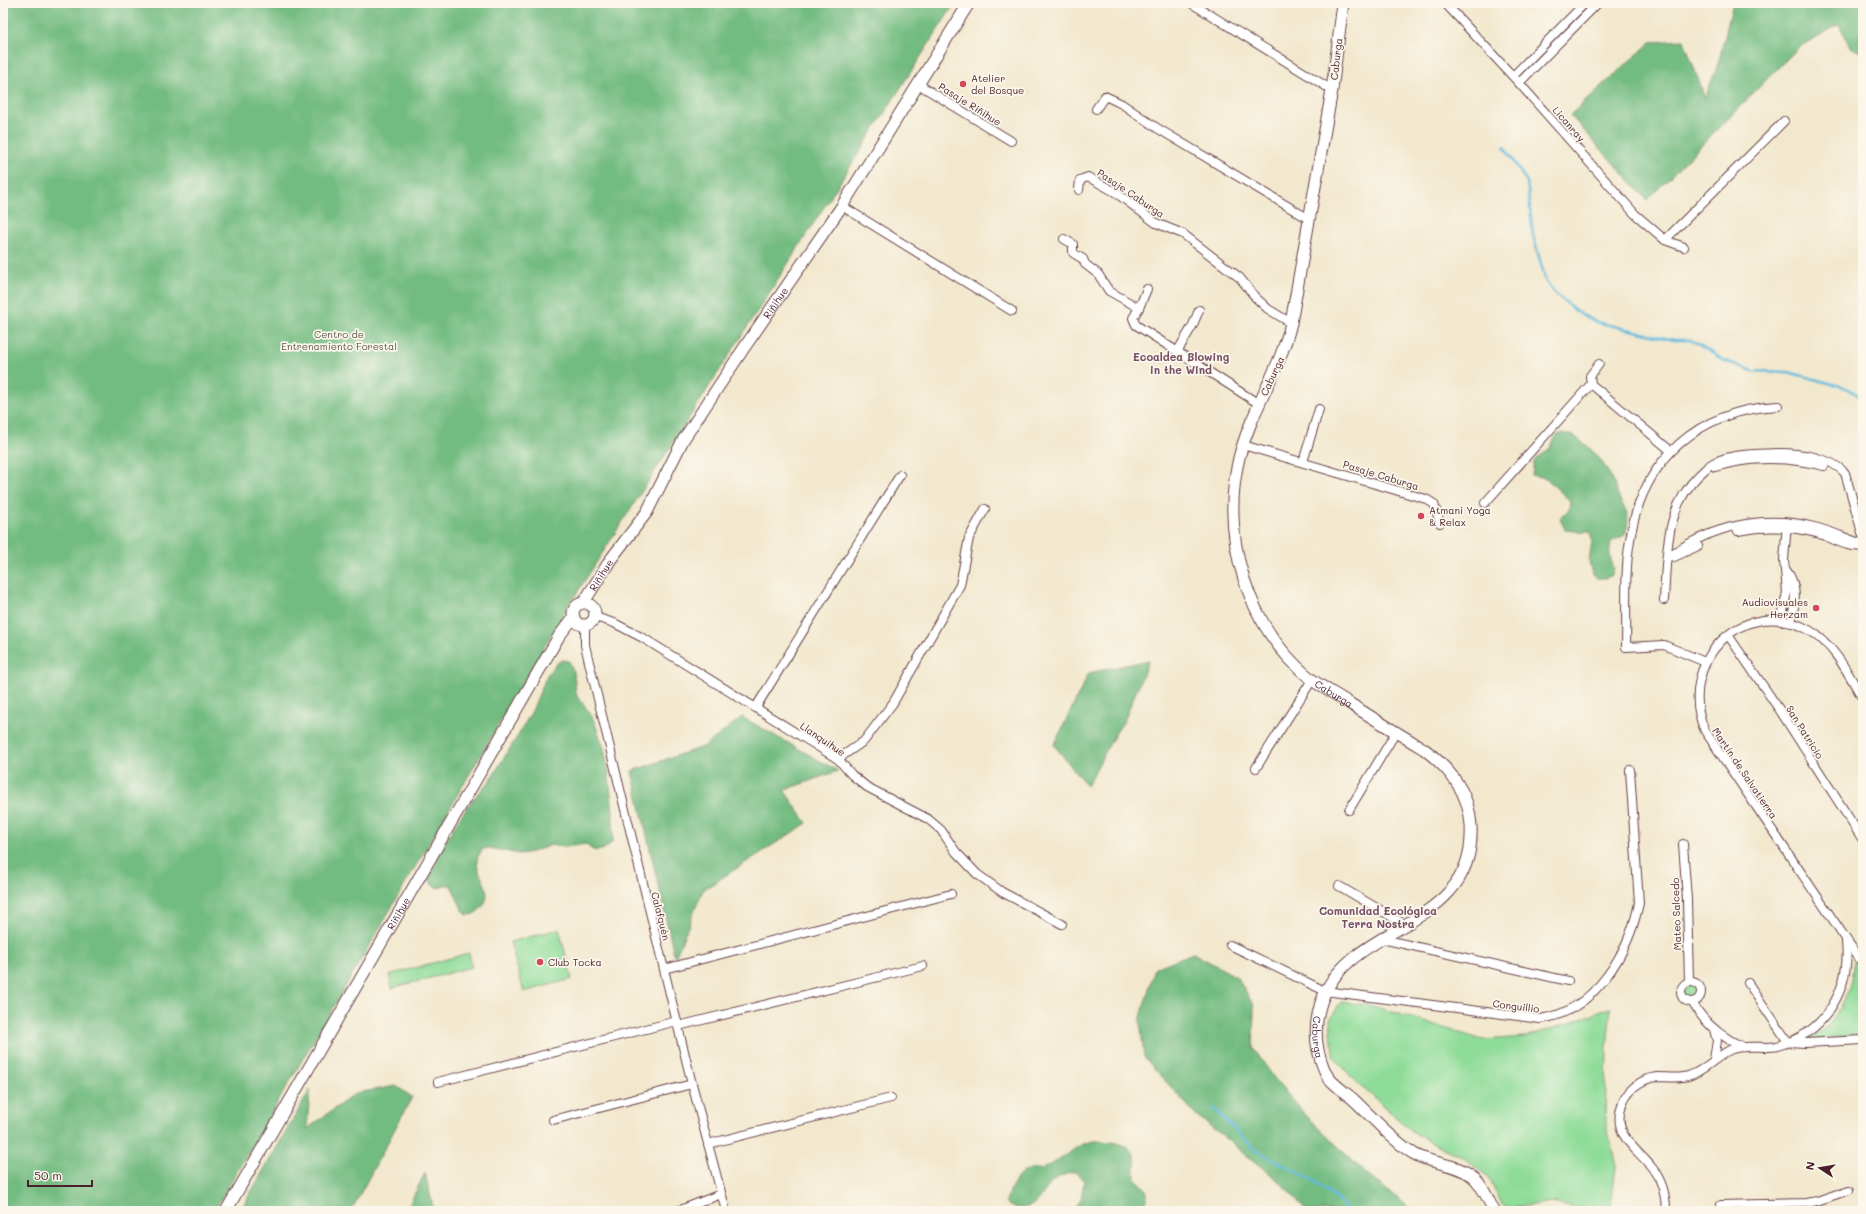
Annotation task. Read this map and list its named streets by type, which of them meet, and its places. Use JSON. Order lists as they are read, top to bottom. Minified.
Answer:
{"streets":{"street":["Caburga","Pasaje Riñihue","Licanray","Pasaje Caburga","Riñihue","San Patricio","Llanquihue","Martín de Salvatierra","Mateo Salcedo","Calafquén","Conguillio"]},"crossings":[["Caburga","Pasaje Caburga"],["Caburga","Conguillio"],["Pasaje Riñihue","Riñihue"],["Riñihue","Llanquihue"],["Riñihue","Calafquén"],["San Patricio","Martín de Salvatierra"],["Llanquihue","Calafquén"]],"districts":["Ecoaldea Blowing in the Wind","Comunidad Ecológica Terra Nostra"],"parks":["Centro de Entrenamiento Forestal"],"places":["Atelier del Bosque","Atmani Yoga & Relax","Audiovisuales Herzam","Club Tocka"],"scale_bar":"50 m","north":"left"}
